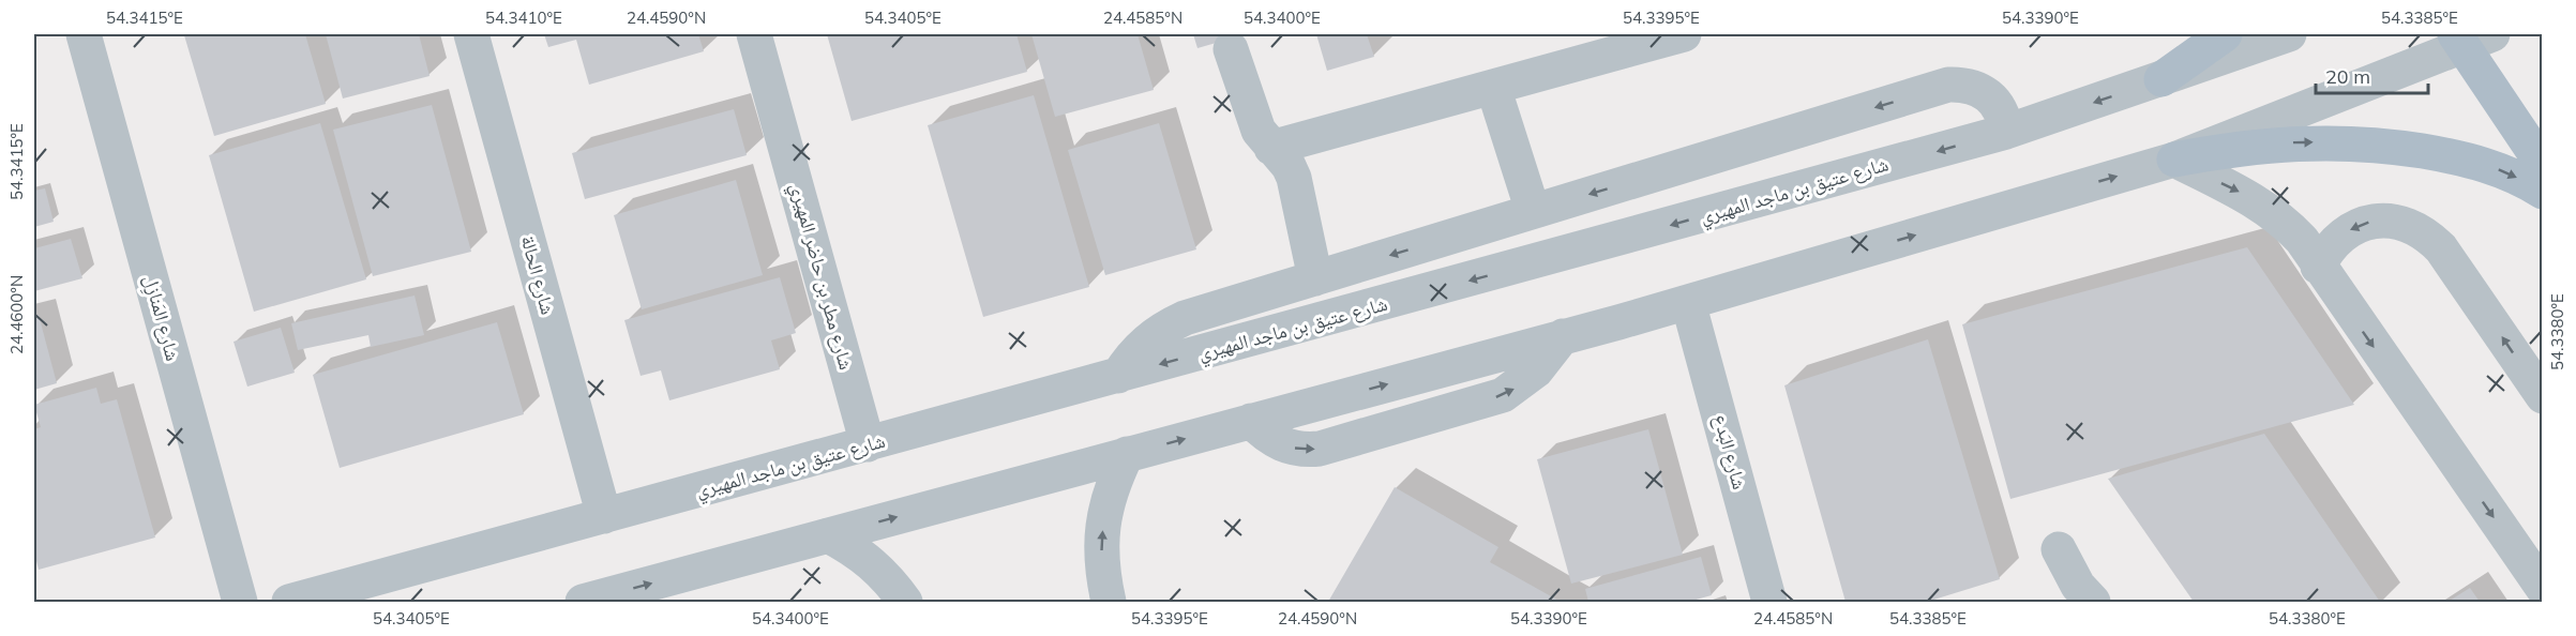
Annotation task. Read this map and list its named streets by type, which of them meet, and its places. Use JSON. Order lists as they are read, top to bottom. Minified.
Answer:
{"streets":{"street":["شارع عتيق بن ماجد المهيري","شارع الحالة","شارع مطر بن حاضر المهيري","شارع المَنازِل","شارع البَدع"]},"crossings":[["شارع عتيق بن ماجد المهيري","شارع الحالة"],["شارع عتيق بن ماجد المهيري","شارع مطر بن حاضر المهيري"]],"scale_bar":"20 m","coordinates":["54.3415°E","54.3410°E","24.4590°N","54.3405°E","24.4585°N","54.3400°E","54.3395°E","54.3390°E","54.3385°E","24.4600°N","54.3380°E"]}
